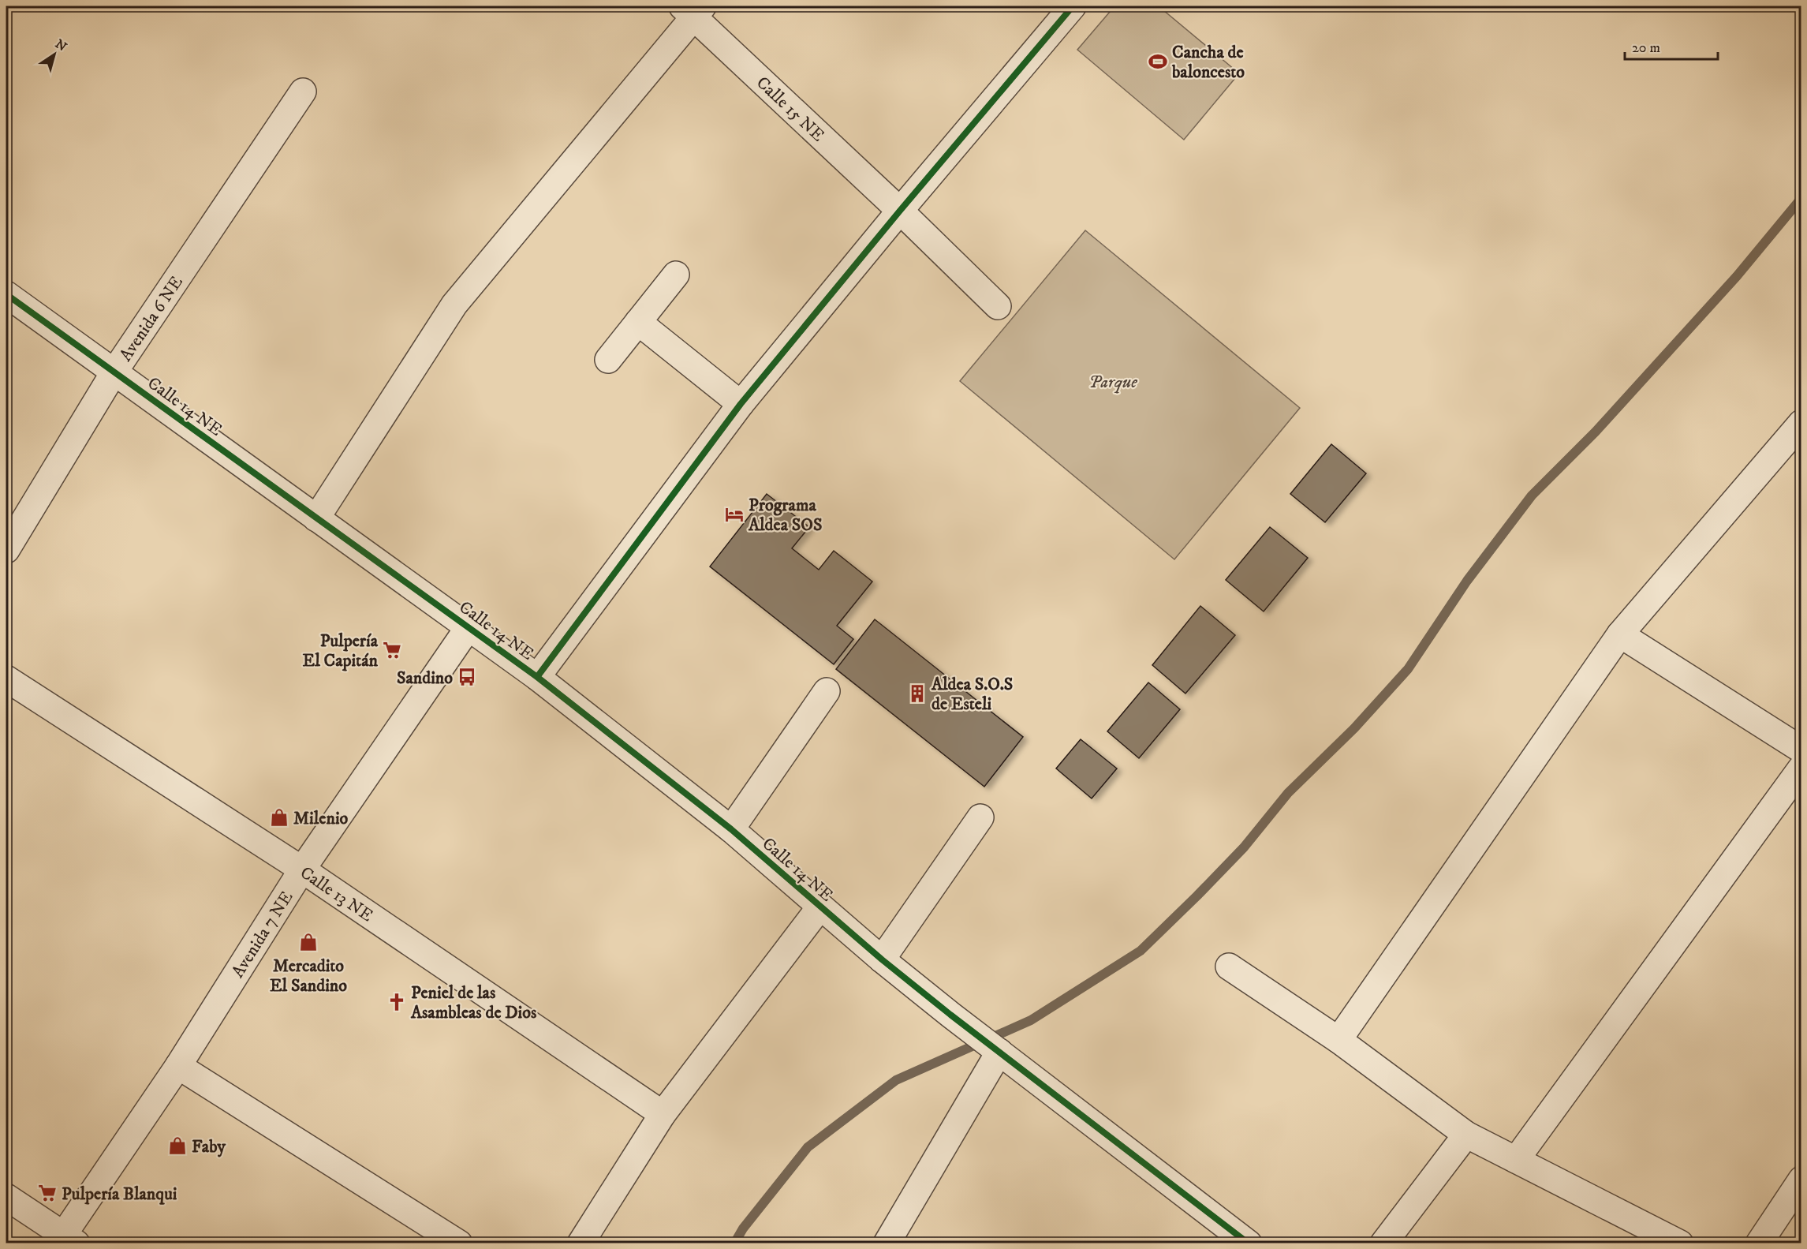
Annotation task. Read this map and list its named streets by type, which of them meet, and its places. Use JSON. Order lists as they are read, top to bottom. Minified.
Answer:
{"streets":{"street":["Calle 15 NE","Avenida 6 NE","Calle 14 NE","Calle 13 NE","Avenida 7 NE"]},"crossings":[["Avenida 6 NE","Calle 14 NE"],["Calle 14 NE","Avenida 7 NE"],["Calle 13 NE","Avenida 7 NE"]],"parks":["Parque"],"places":{"sports":["Cancha de baloncesto"],"hotel":["Programa Aldea SOS"],"supermarket":["Pulpería El Capitán","Pulpería Blanqui"],"bus stop":["Sandino"],"building":["Aldea S.O.S de Esteli"],"shop":["Milenio","Mercadito El Sandino","Faby"],"church":["Peniel de las Asambleas de Dios"]},"scale_bar":"20 m","north":"top right"}
